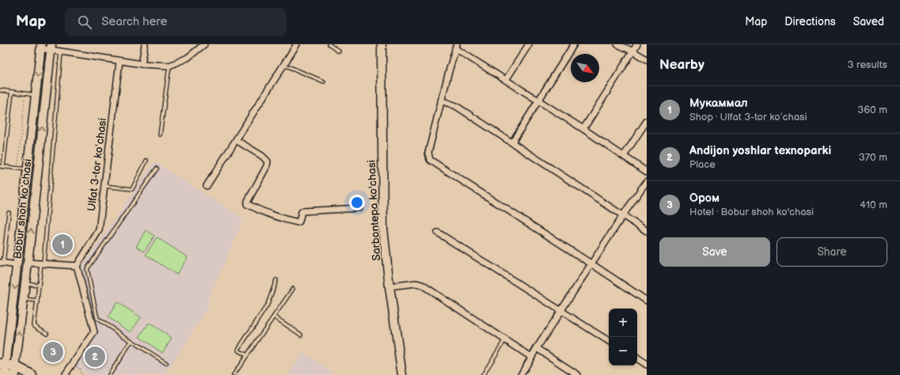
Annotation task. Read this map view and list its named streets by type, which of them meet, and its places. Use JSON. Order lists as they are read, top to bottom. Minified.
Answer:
{"streets":{"main road":["Bobur shoh koʻchasi","Sarbontepa ko'chasi"],"street":["Ulfat 3-tor koʻchasi"]},"north":"bottom right","page":{"header":"Map","search":"Search here","nav":["Map","Directions","Saved"],"heading":["Nearby","3 results"],"list":[{"mark":"1","name":"Мукаммал","note":"Shop · Ulfat 3-tor koʻchasi","value":"360 m"},{"mark":"2","name":"Andijon yoshlar texnoparki","note":"Place","value":"370 m"},{"mark":"3","name":"Ором","note":"Hotel · Bobur shoh ko'chasi","value":"410 m"}],"buttons":["Save","Share"],"pins":["1","3","2"],"map_buttons":["+","−"]}}
